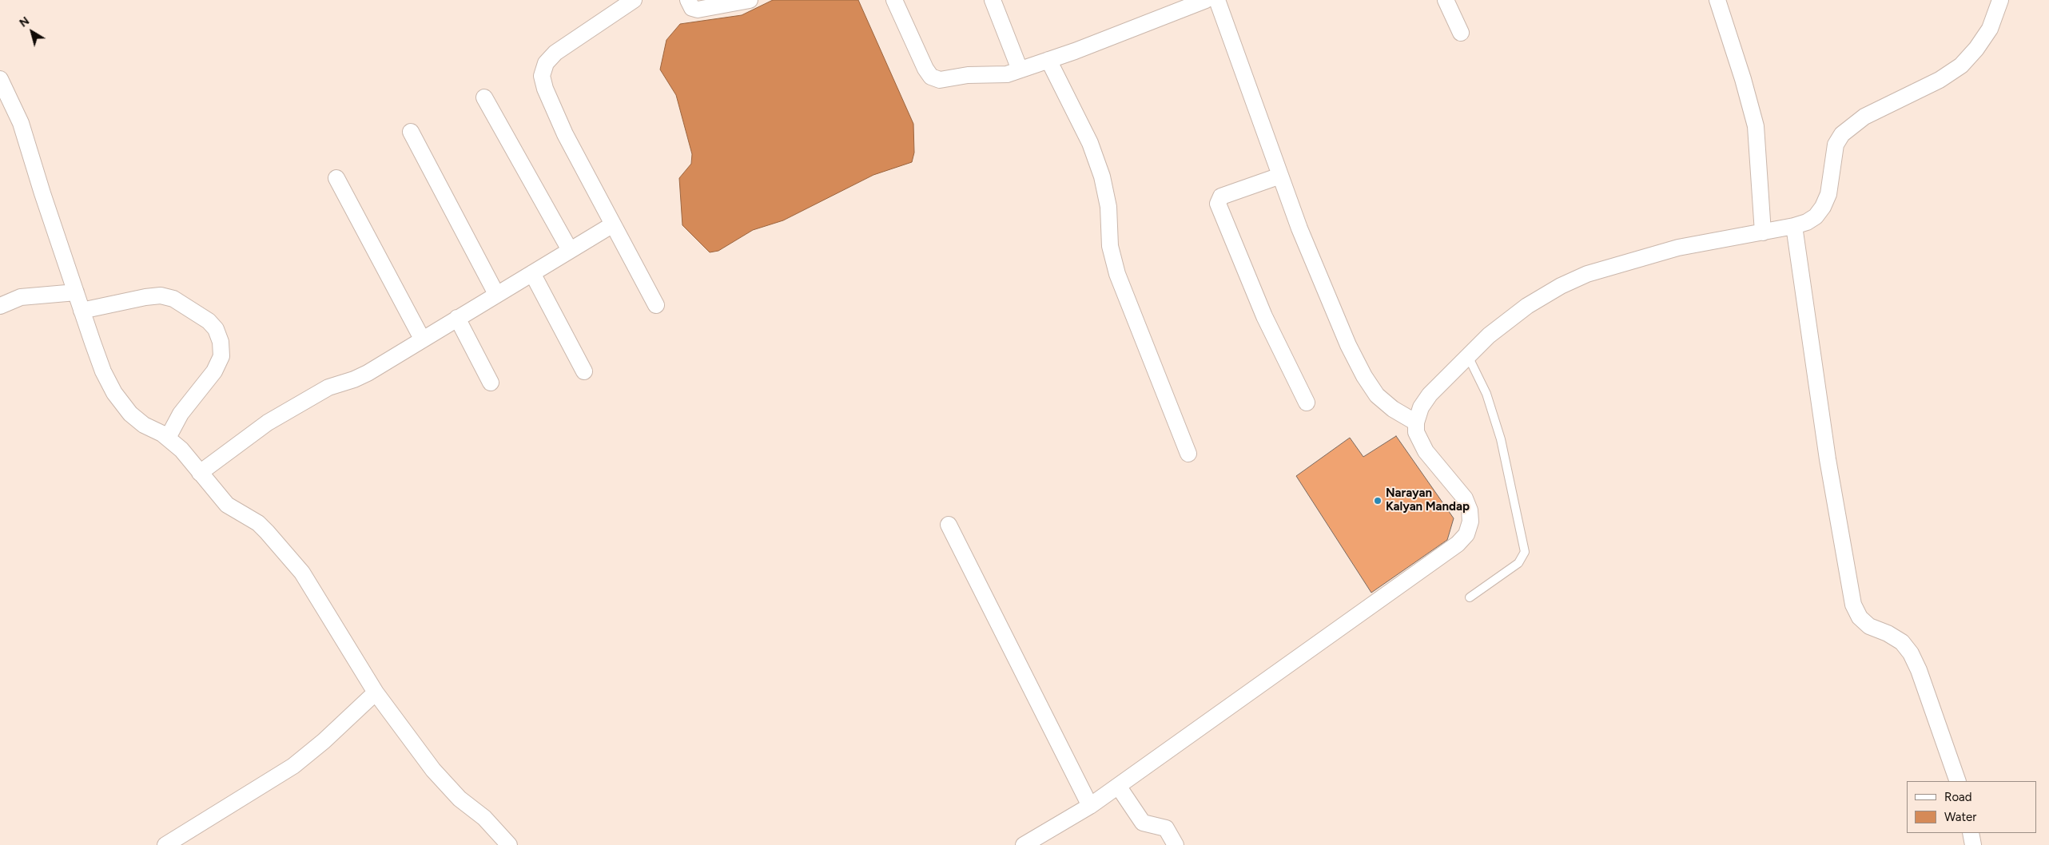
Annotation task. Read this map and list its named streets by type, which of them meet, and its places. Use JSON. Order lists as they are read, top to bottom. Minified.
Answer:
{"places":["Narayan Kalyan Mandap"],"legend":["Road","Water"],"north":"top left"}
